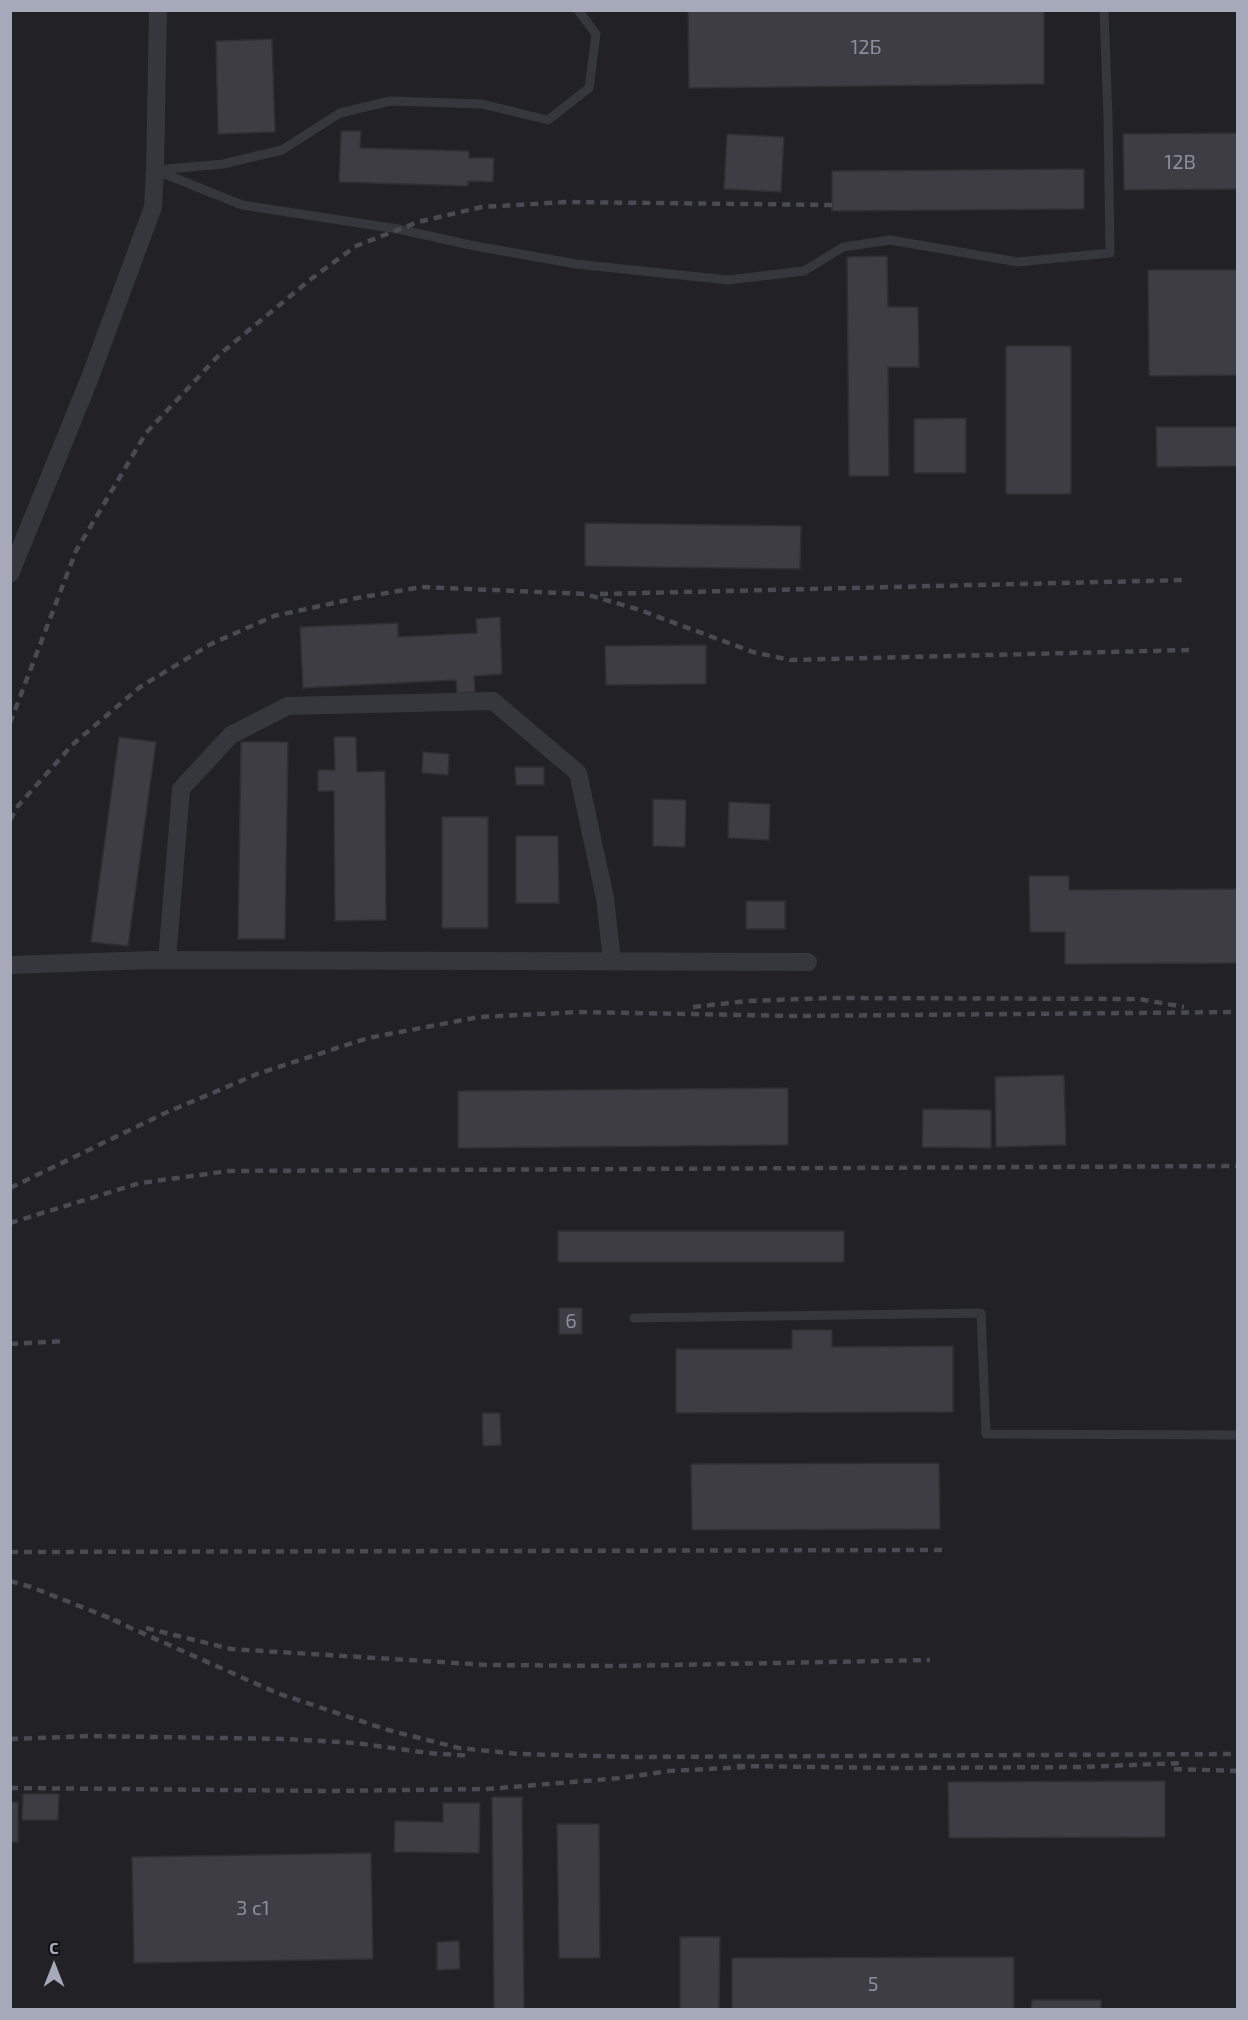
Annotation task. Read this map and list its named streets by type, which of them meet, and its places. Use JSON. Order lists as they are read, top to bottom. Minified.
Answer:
{"house_numbers":["12Б","12В","6","3 с1","5"],"north":"top"}
